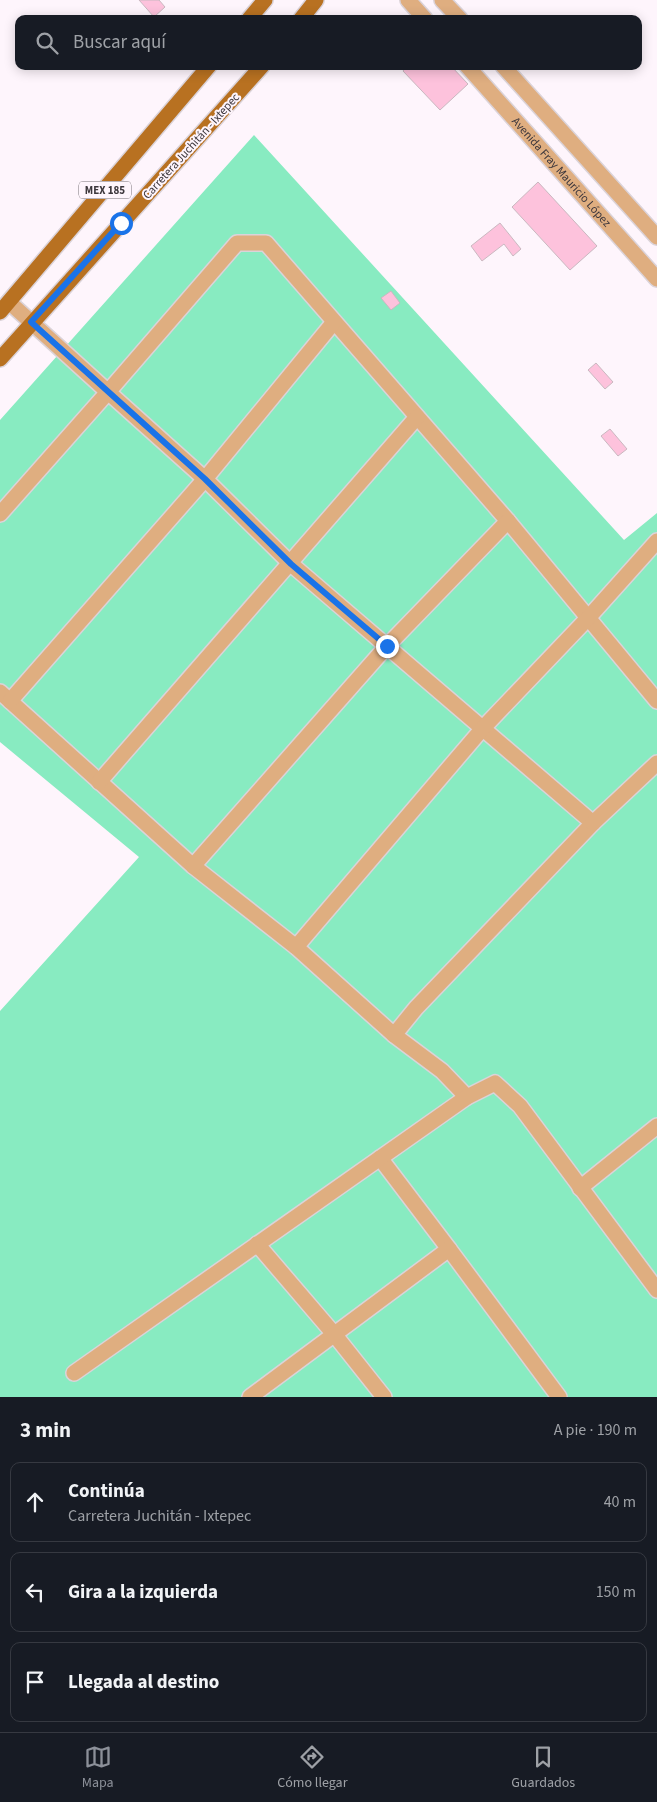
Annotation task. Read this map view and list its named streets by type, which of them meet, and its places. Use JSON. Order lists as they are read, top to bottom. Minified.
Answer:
{"streets":{"main road":["Carretera Juchitán - Ixtepec","MEX 185"],"street":["Avenida Fray Mauricio López"]},"page":{"search":"Buscar aquí","heading":["3 min","A pie · 190 m"],"list":[["Continúa","Carretera Juchitán - Ixtepec","40 m"],["Gira a la izquierda","150 m"],"Llegada al destino"],"nav":["Mapa","Cómo llegar","Guardados"]}}
